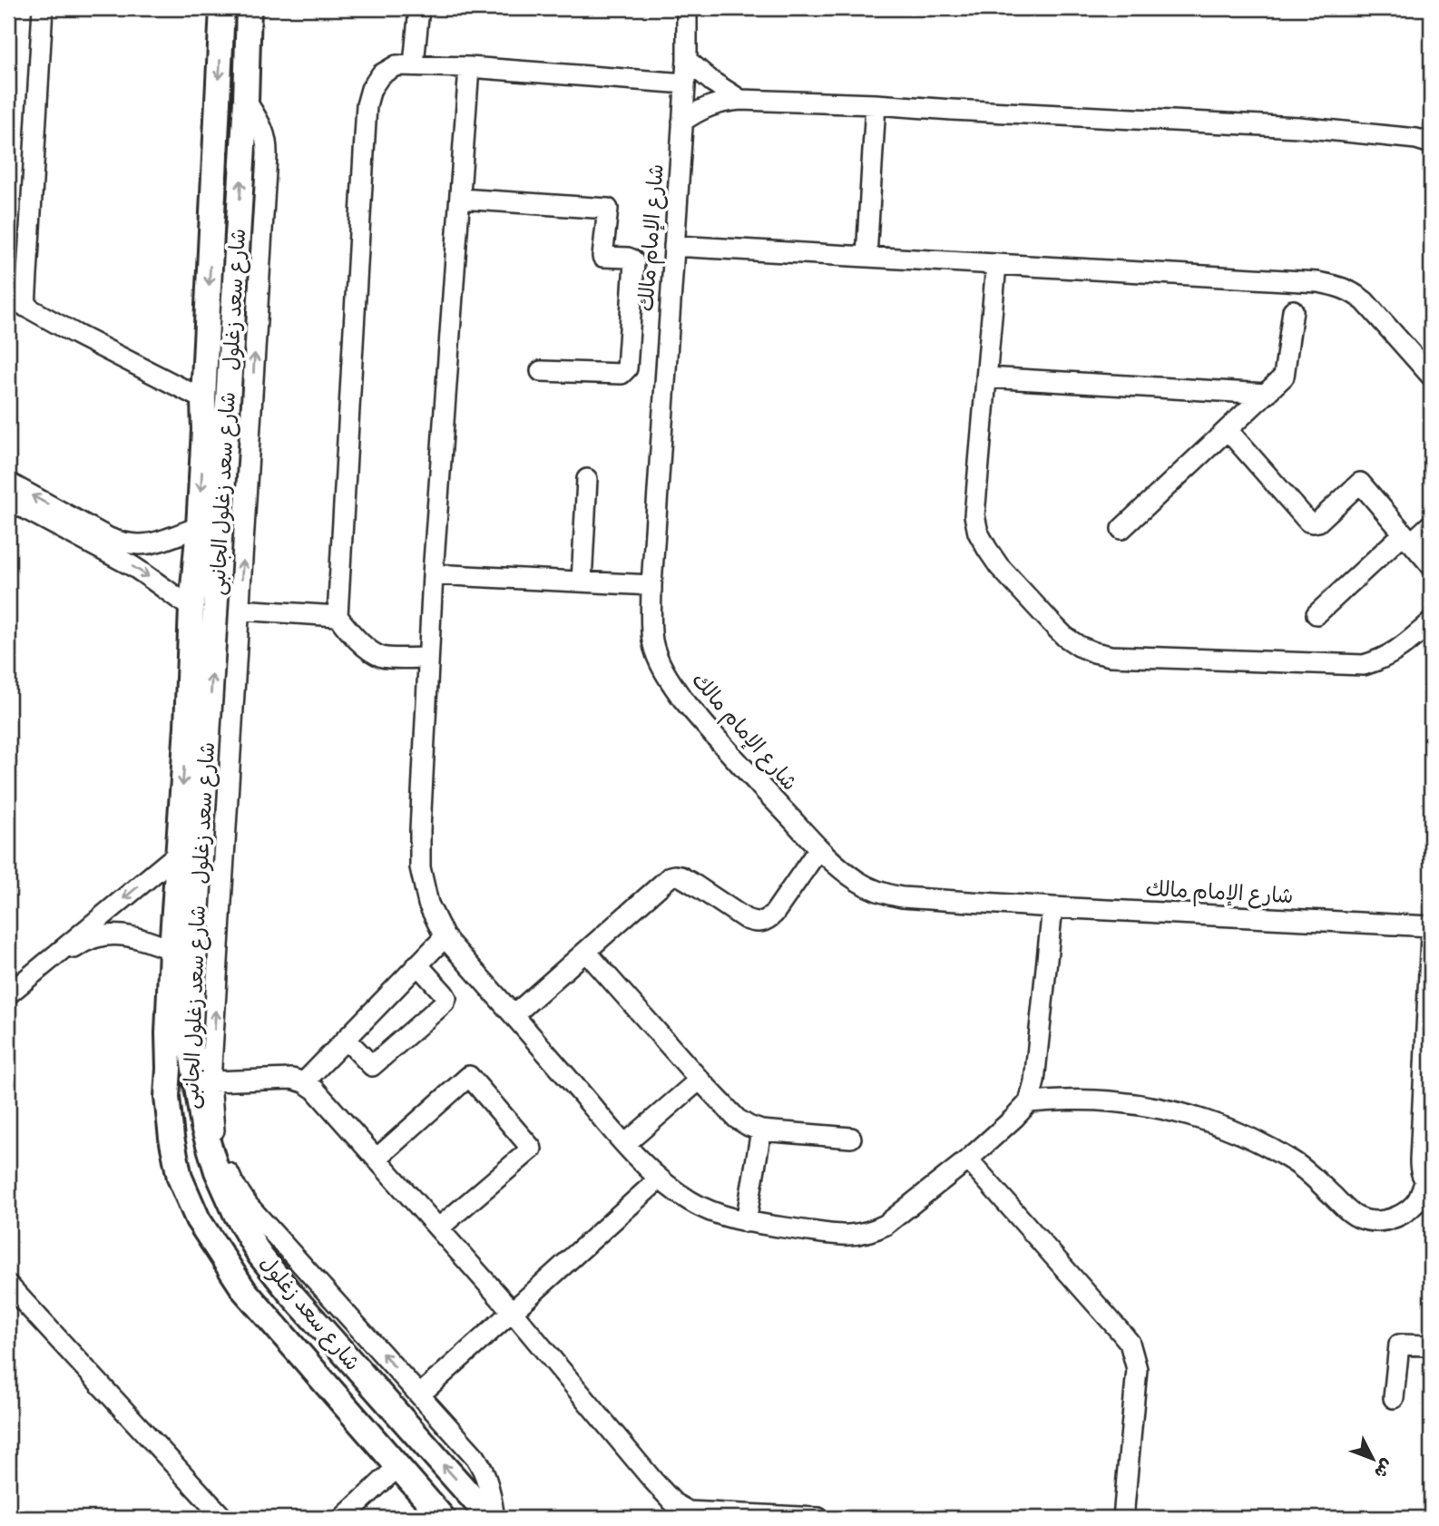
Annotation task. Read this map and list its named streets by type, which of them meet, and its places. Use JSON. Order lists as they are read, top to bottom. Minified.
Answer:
{"streets":{"main road":["شارع سعد زغلول"],"street":["شارع الإمام مالك","شارع سعد زغلول الجانبى"]},"crossings":[["شارع سعد زغلول","شارع سعد زغلول الجانبى"]],"north":"bottom right"}
